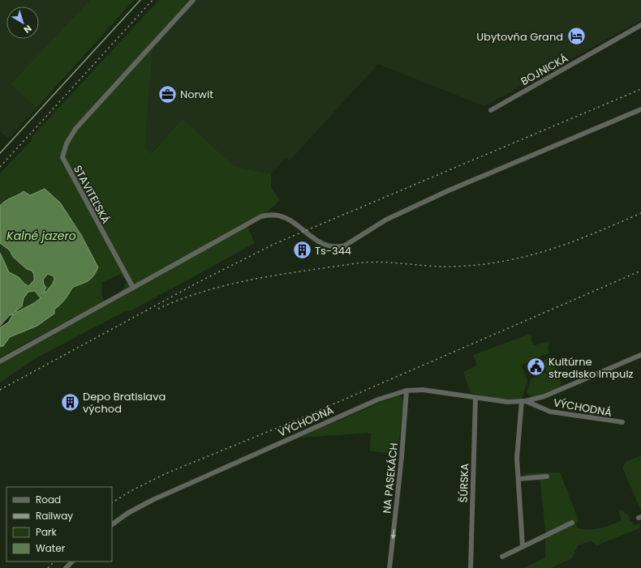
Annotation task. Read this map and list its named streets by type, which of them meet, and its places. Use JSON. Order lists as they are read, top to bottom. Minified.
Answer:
{"streets":{"street":["BOJNICKÁ","STAVITEĽSKÁ","VÝCHODNÁ","NA PASEKÁCH","ŠÚRSKA"]},"crossings":[["VÝCHODNÁ","NA PASEKÁCH"],["VÝCHODNÁ","ŠÚRSKA"]],"one_way":["NA PASEKÁCH"],"water":["Kalné jazero"],"places":{"hotel":["Ubytovňa Grand"],"office":["Norwit"],"building":["Ts-344","Depo Bratislava východ"],"public building":["Kultúrne stredisko Impulz"]},"legend":["Road","Railway","Park","Water"],"north":"bottom right"}
